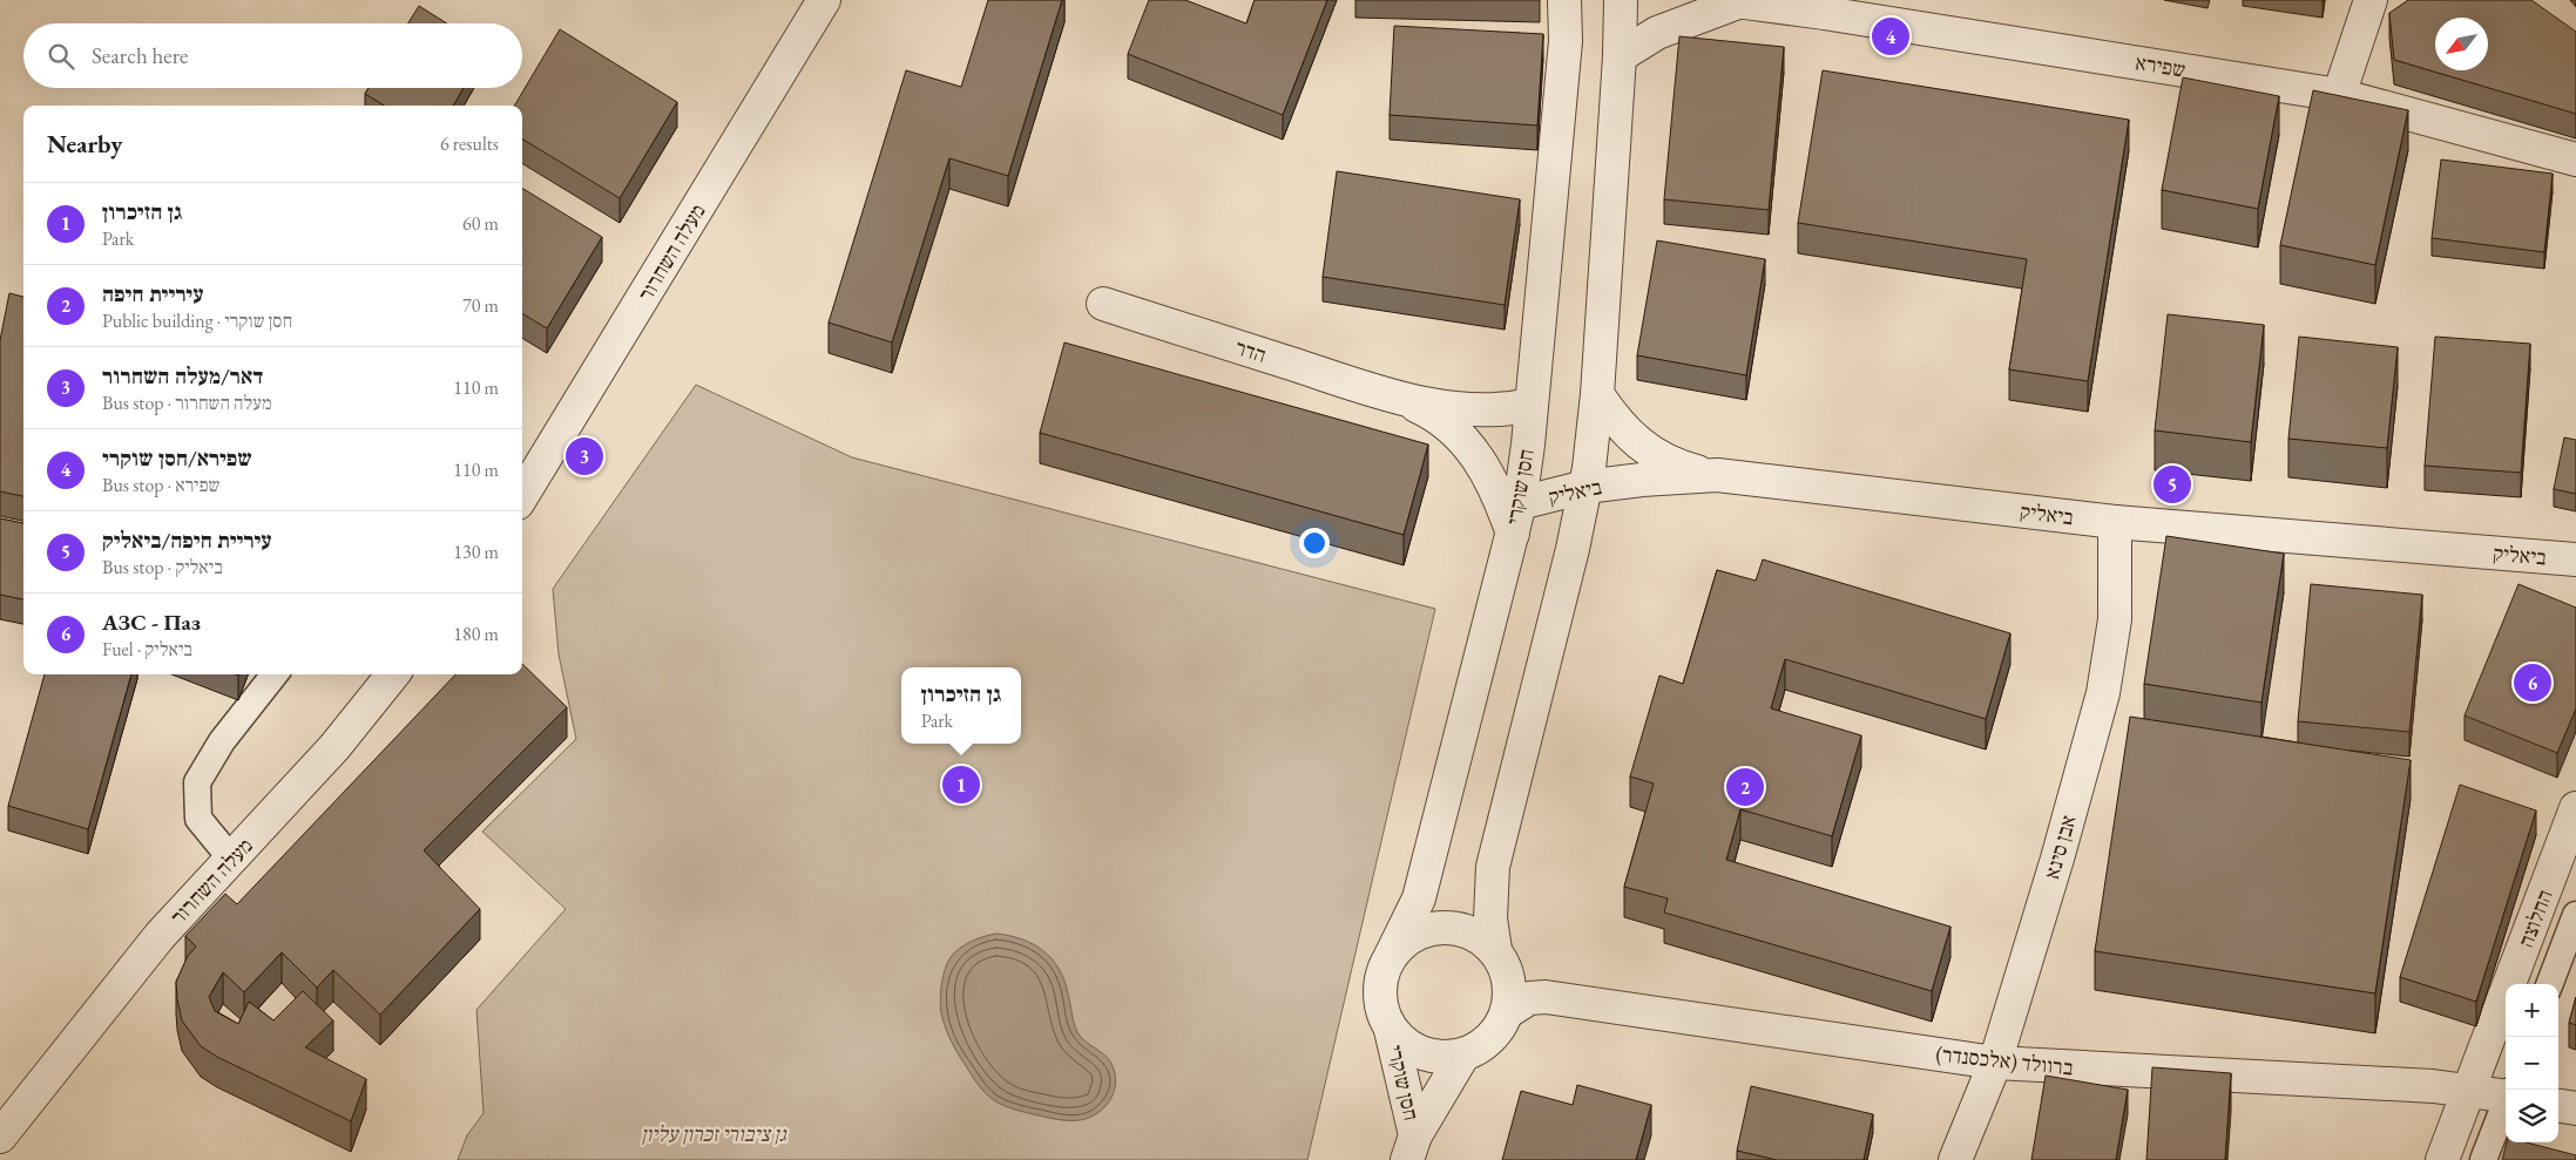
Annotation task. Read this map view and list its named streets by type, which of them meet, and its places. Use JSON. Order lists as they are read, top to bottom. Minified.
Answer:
{"streets":{"street":["שפירא","מעלה השחרור","הדר","חסן שוקרי","ביאליק","אבן סינא","החלוצה","ברוולד (אלכסנדר)"]},"crossings":[["הדר","חסן שוקרי"],["הדר","ביאליק"],["חסן שוקרי","ביאליק"],["חסן שוקרי","ברוולד (אלכסנדר)"],["ביאליק","אבן סינא"],["אבן סינא","ברוולד (אלכסנדר)"],["החלוצה","ברוולד (אלכסנדר)"]],"parks":["גן ציבורי זכרון עליון"],"north":"bottom left","page":{"pins":["4","3","5","6","1","2"],"search":"Search here","heading":["Nearby","6 results"],"list":[{"mark":"1","name":"גן הזיכרון","note":"Park","value":"60 m"},{"mark":"2","name":"עיריית חיפה","note":"Public building · חסן שוקרי","value":"70 m"},{"mark":"3","name":"דאר/מעלה השחרור","note":"Bus stop · מעלה השחרור","value":"110 m"},{"mark":"4","name":"שפירא/חסן שוקרי","note":"Bus stop · שפירא","value":"110 m"},{"mark":"5","name":"עיריית חיפה/ביאליק","note":"Bus stop · ביאליק","value":"130 m"},{"mark":"6","name":"АЗС - Паз","note":"Fuel · ביאליק","value":"180 m"}],"popup":["גן הזיכרון","Park"],"map_buttons":["+","−"]}}
